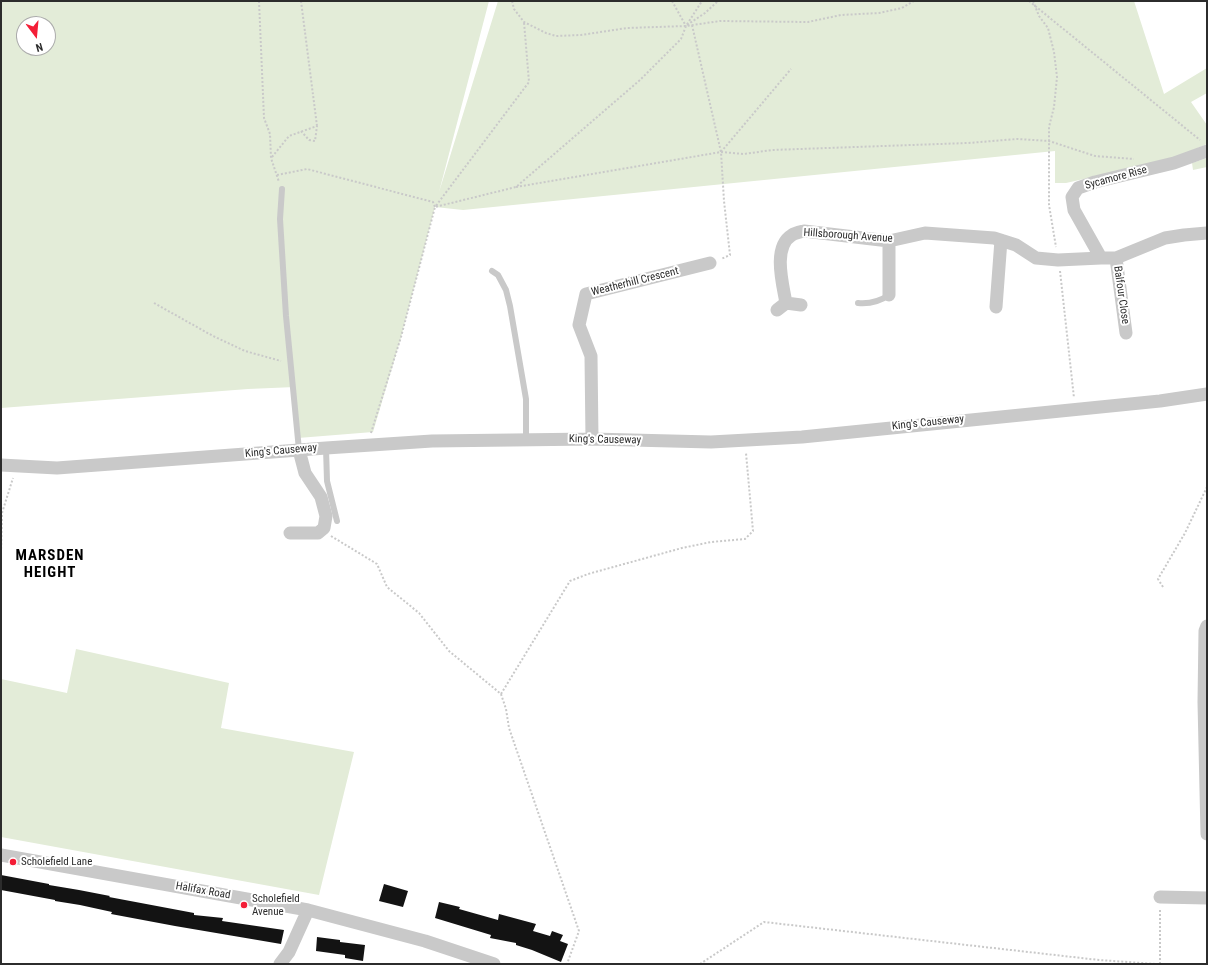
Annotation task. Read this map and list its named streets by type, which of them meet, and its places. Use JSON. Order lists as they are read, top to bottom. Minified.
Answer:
{"streets":{"street":["Sycamore Rise","Hillsborough Avenue","Weatherhill Crescent","Balfour Close","King's Causeway","Halifax Road"]},"crossings":[["Sycamore Rise","Hillsborough Avenue"],["Hillsborough Avenue","Balfour Close"],["Weatherhill Crescent","King's Causeway"]],"districts":["MARSDEN HEIGHT"],"places":["Scholefield Lane","Scholefield Avenue"],"north":"bottom"}
